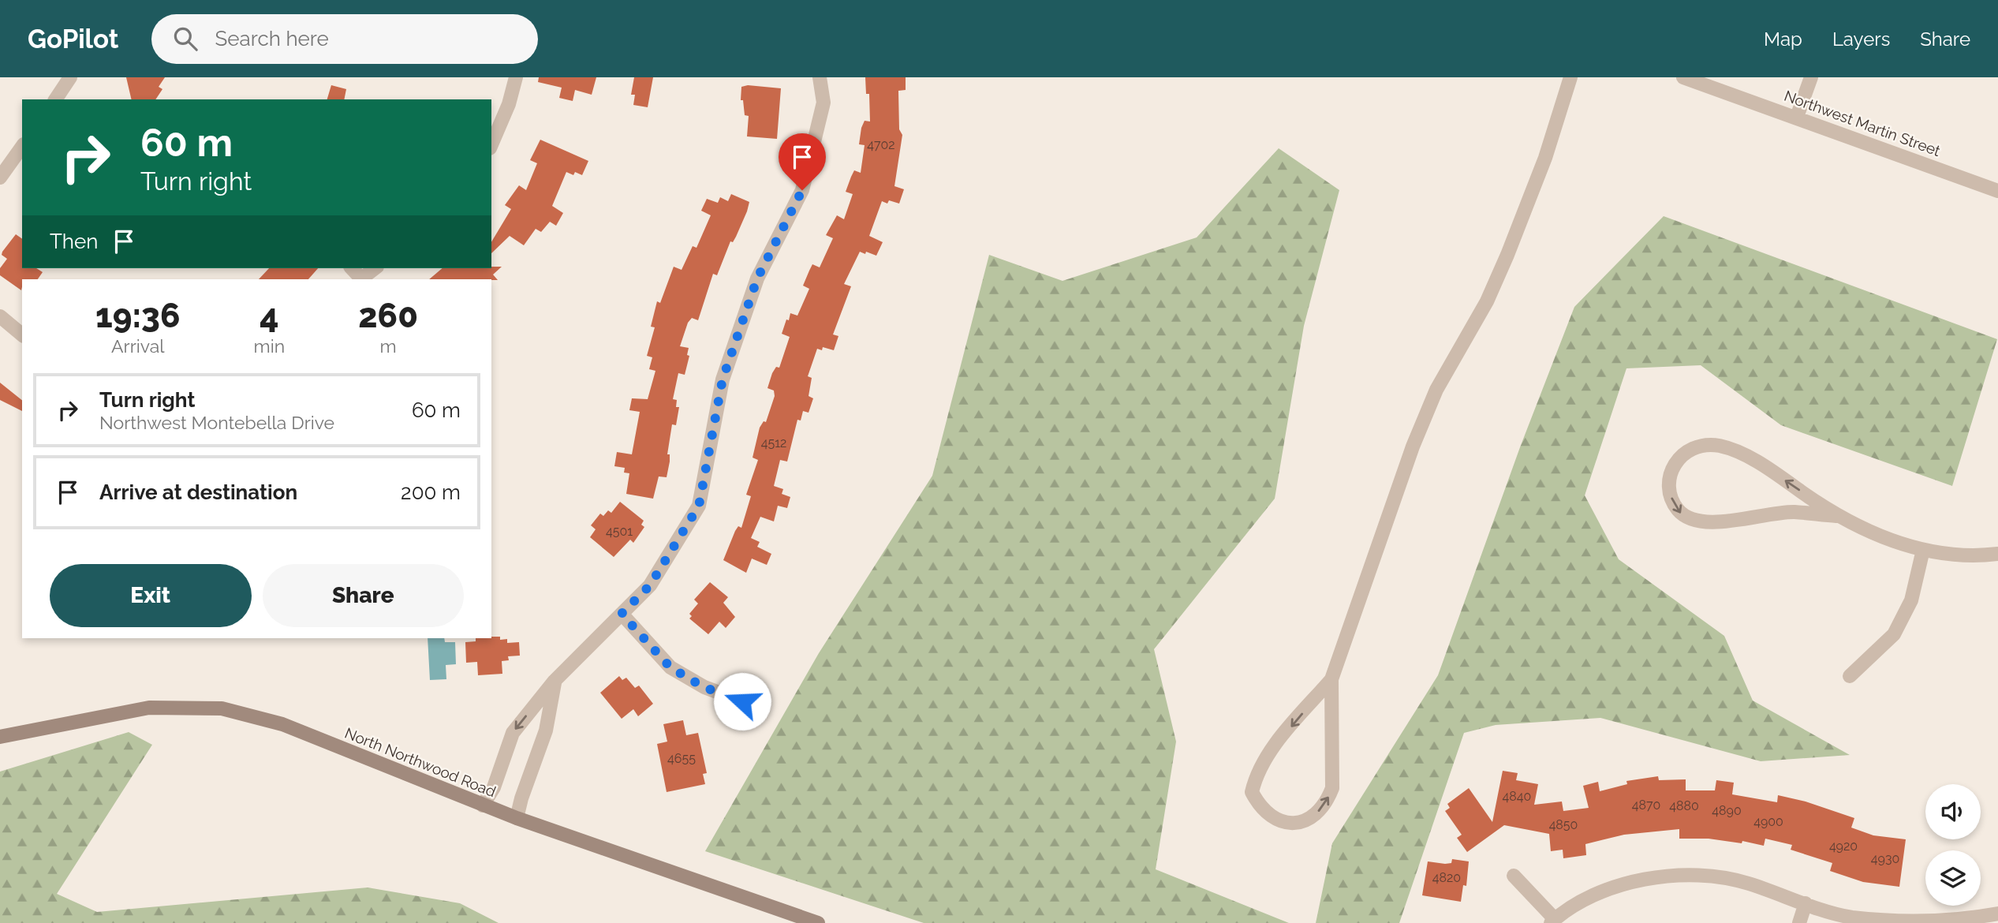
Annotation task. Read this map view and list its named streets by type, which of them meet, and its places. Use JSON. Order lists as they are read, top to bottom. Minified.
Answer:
{"streets":{"street":["Northwest Martin Street","North Northwood Road"]},"house_numbers":["4702","4512","4501","4655","4840","4870","4880","4890","4900","4850","4920","4930","4820"],"page":{"header":"GoPilot","search":"Search here","nav":["Map","Layers","Share"],"turn":["60 m","Turn right"],"then":"Then","eta":["19:36","Arrival","4","min","260","m"],"list":[{"name":"Turn right","note":"Northwest Montebella Drive","value":"60 m"},{"name":"Arrive at destination","value":"200 m"}],"buttons":["Exit","Share"]}}
